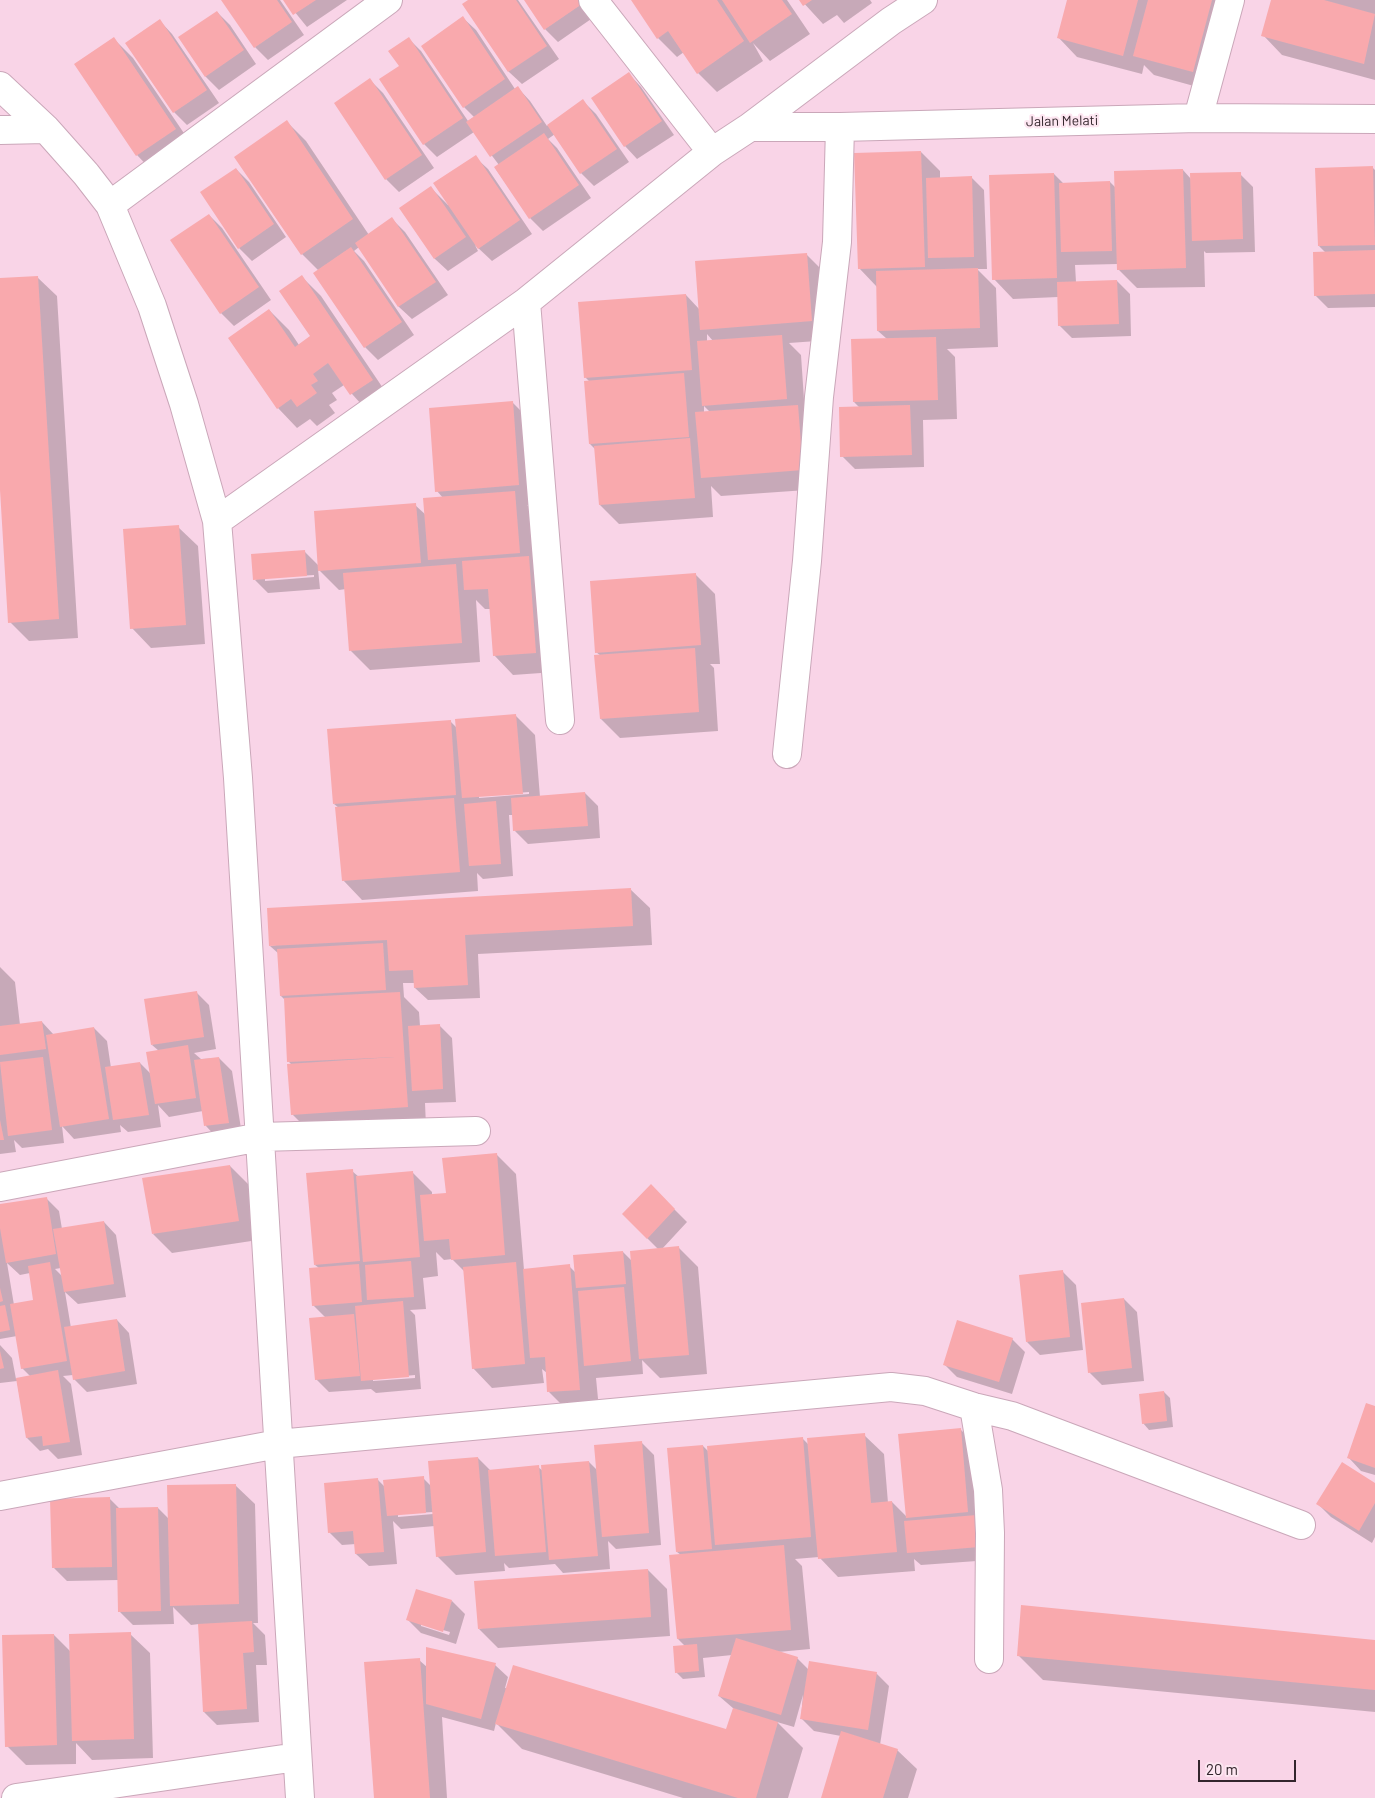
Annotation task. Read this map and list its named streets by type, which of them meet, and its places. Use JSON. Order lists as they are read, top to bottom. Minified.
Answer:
{"streets":{"street":["Jalan Melati"]},"scale_bar":"20 m"}
